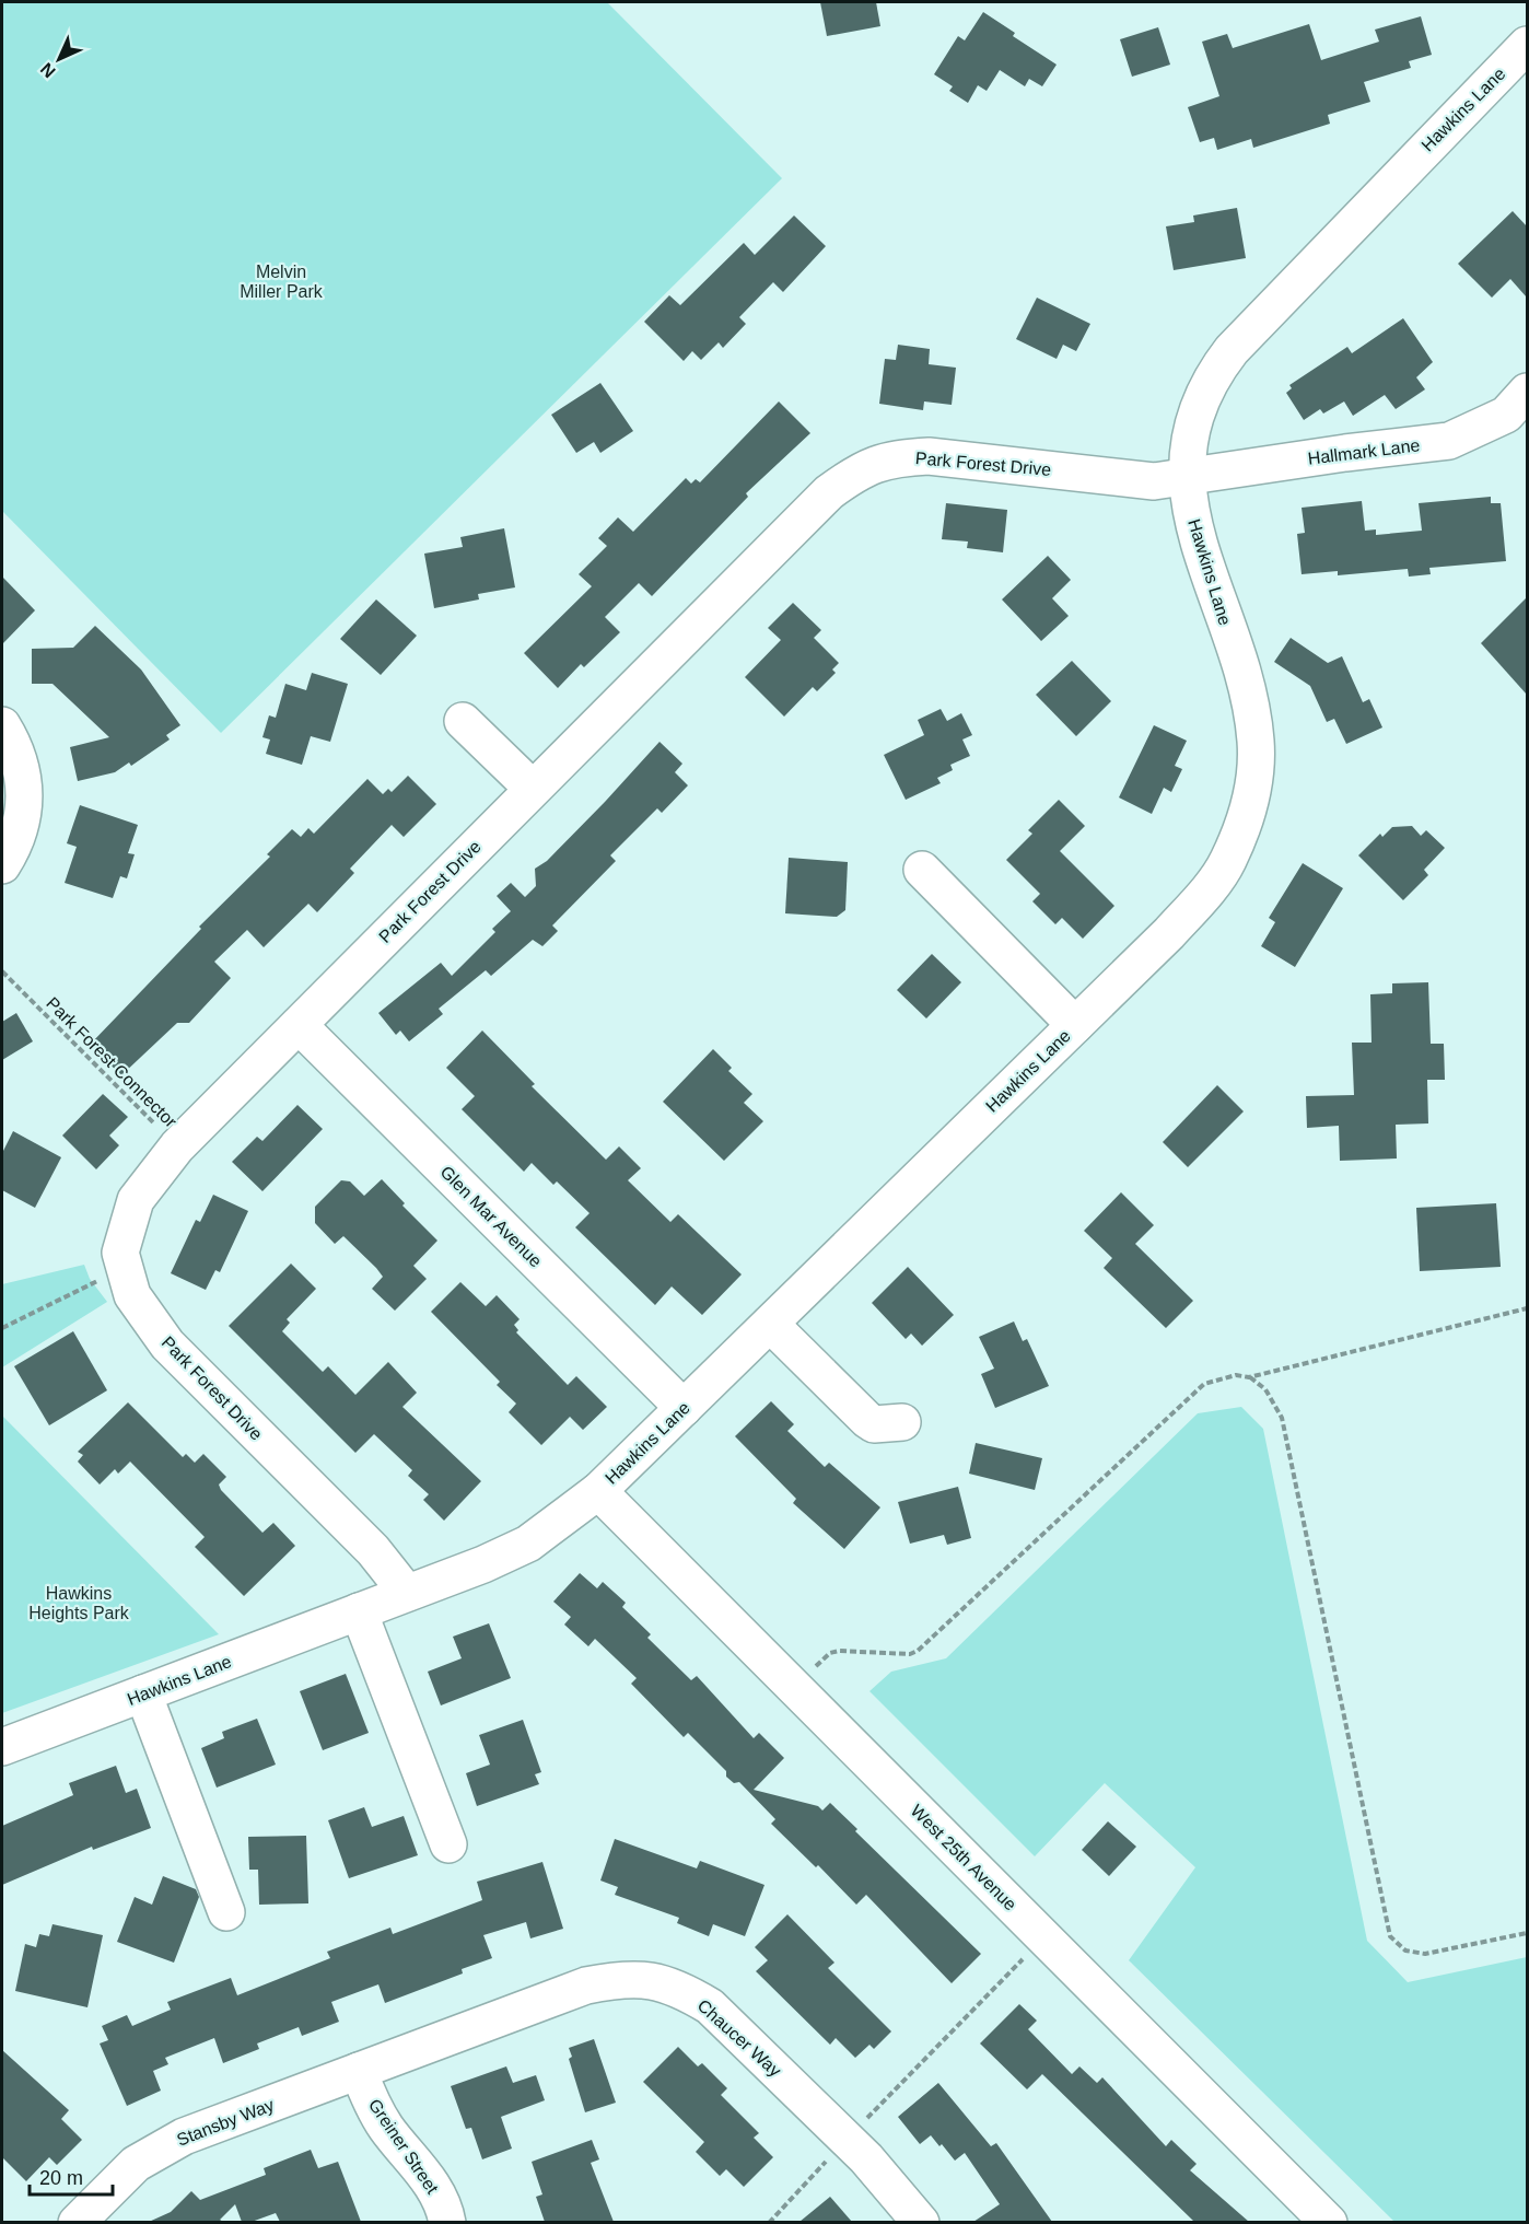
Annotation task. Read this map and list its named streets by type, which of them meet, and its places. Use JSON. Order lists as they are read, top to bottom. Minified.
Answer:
{"streets":{"street":["Hawkins Lane","Hallmark Lane","Park Forest Drive","Glen Mar Avenue","West 25th Avenue","Chaucer Way","Stansby Way","Greiner Street"],"path":["Park Forest Connector"]},"crossings":[["Hawkins Lane","Hallmark Lane"],["Hawkins Lane","Park Forest Drive"],["Hawkins Lane","Glen Mar Avenue"],["Hawkins Lane","West 25th Avenue"],["Hallmark Lane","Park Forest Drive"],["Park Forest Drive","Park Forest Connector"],["Park Forest Drive","Glen Mar Avenue"],["Chaucer Way","Stansby Way"],["Chaucer Way","Greiner Street"],["Stansby Way","Greiner Street"]],"parks":["Melvin Miller Park","Hawkins Heights Park"],"scale_bar":"20 m","north":"bottom left"}
